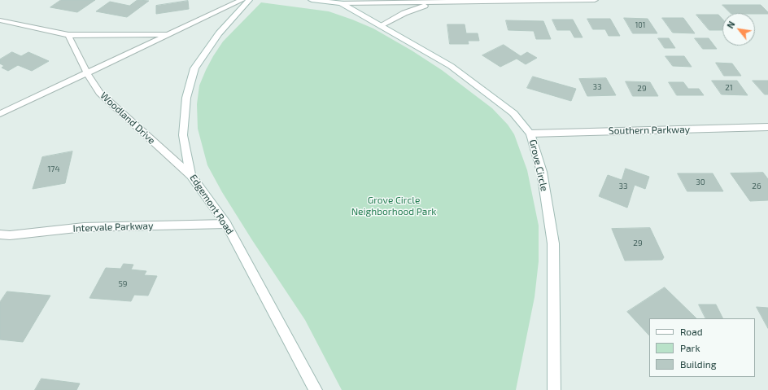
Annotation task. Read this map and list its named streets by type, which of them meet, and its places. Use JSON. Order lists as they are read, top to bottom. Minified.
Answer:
{"streets":{"street":["Woodland Drive","Southern Parkway","Grove Circle","Edgemont Road","Intervale Parkway"]},"crossings":[["Woodland Drive","Edgemont Road"],["Southern Parkway","Grove Circle"],["Edgemont Road","Intervale Parkway"]],"parks":["Grove Circle Neighborhood Park"],"house_numbers":["101","33","21","29","174","30","33","26","29","59"],"legend":["Road","Park","Building"],"north":"top left"}
